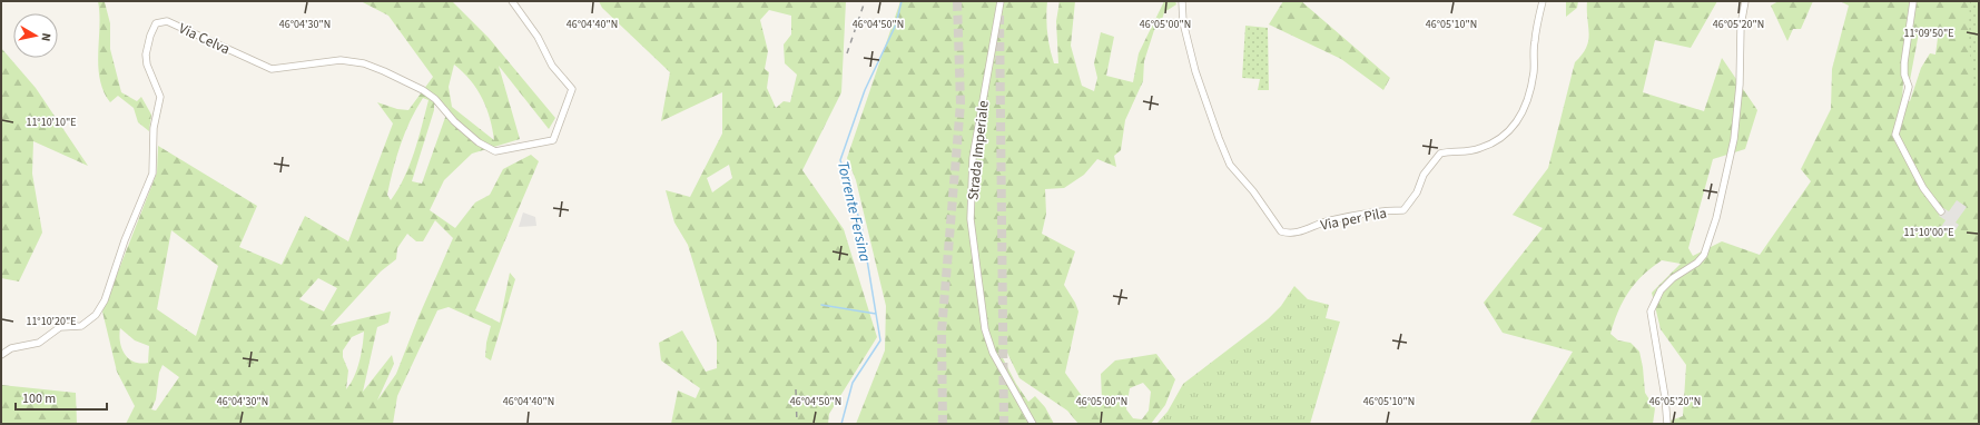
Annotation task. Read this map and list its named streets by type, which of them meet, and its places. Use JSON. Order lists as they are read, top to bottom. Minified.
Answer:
{"streets":{"street":["Via Celva","Strada Imperiale","Via per Pila"]},"water":["Torrente Fersina"],"scale_bar":"100 m","north":"right","coordinates":["46°04'30\"N","46°04'40\"N","46°04'50\"N","46°05'00\"N","46°05'10\"N","46°05'20\"N","11°09'50\"E","11°10'10\"E","11°10'00\"E","11°10'20\"E"]}
